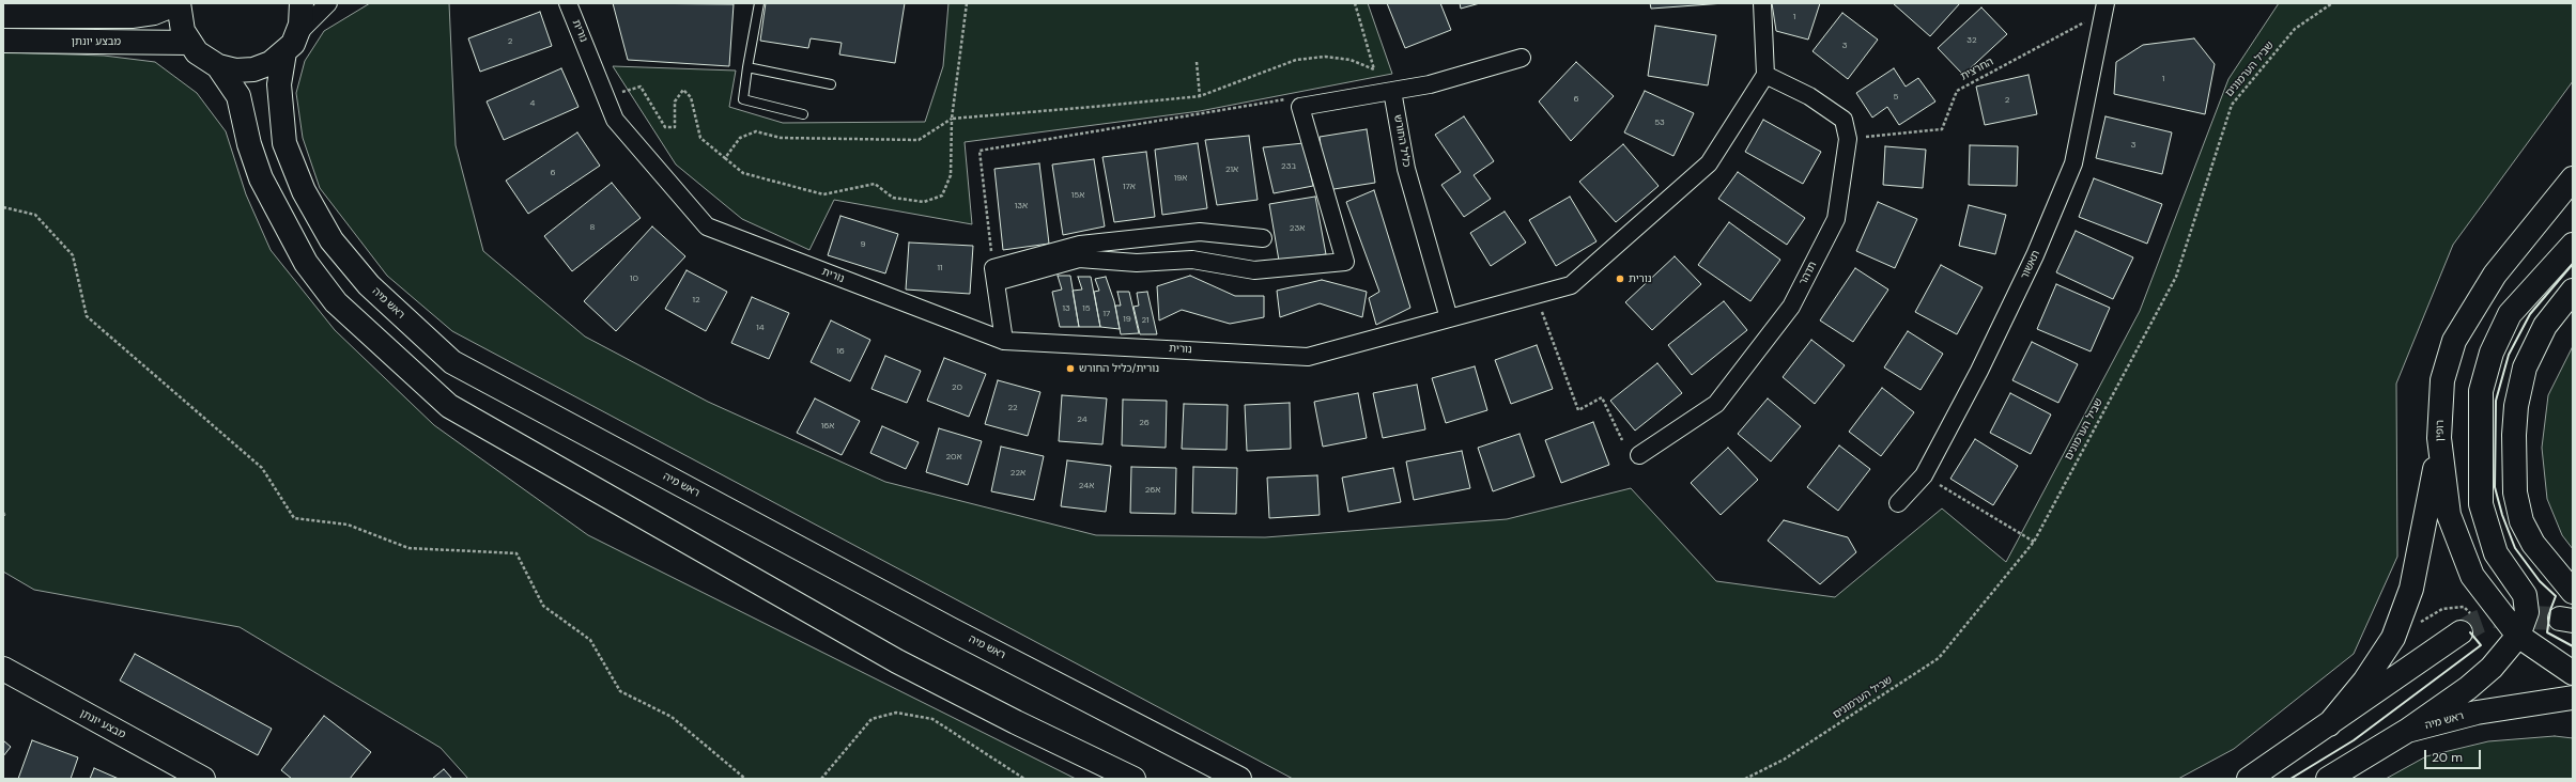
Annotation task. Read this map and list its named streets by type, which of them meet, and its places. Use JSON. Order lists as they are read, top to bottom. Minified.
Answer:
{"streets":{"street":["נורית","מבצע יונתן","כליל החורש","תאשור","תדהר","ראש מיה","רופין"],"path":["החרצית","שביל הערמונים"]},"crossings":[["נורית","כליל החורש"],["נורית","תדהר"],["החרצית","תאשור"],["החרצית","תדהר"]],"places":["נורית","נורית/כליל החורש"],"house_numbers":["1","32","2","3","1","5","6","2","4","53","3","23ב","21א","6","19א","17א","15א","13א","8","23א","9","11","10","12","13","15","17","19","21","14","16","20","22","24","26","16א","20א","22א","24א","26א"],"scale_bar":"20 m"}
